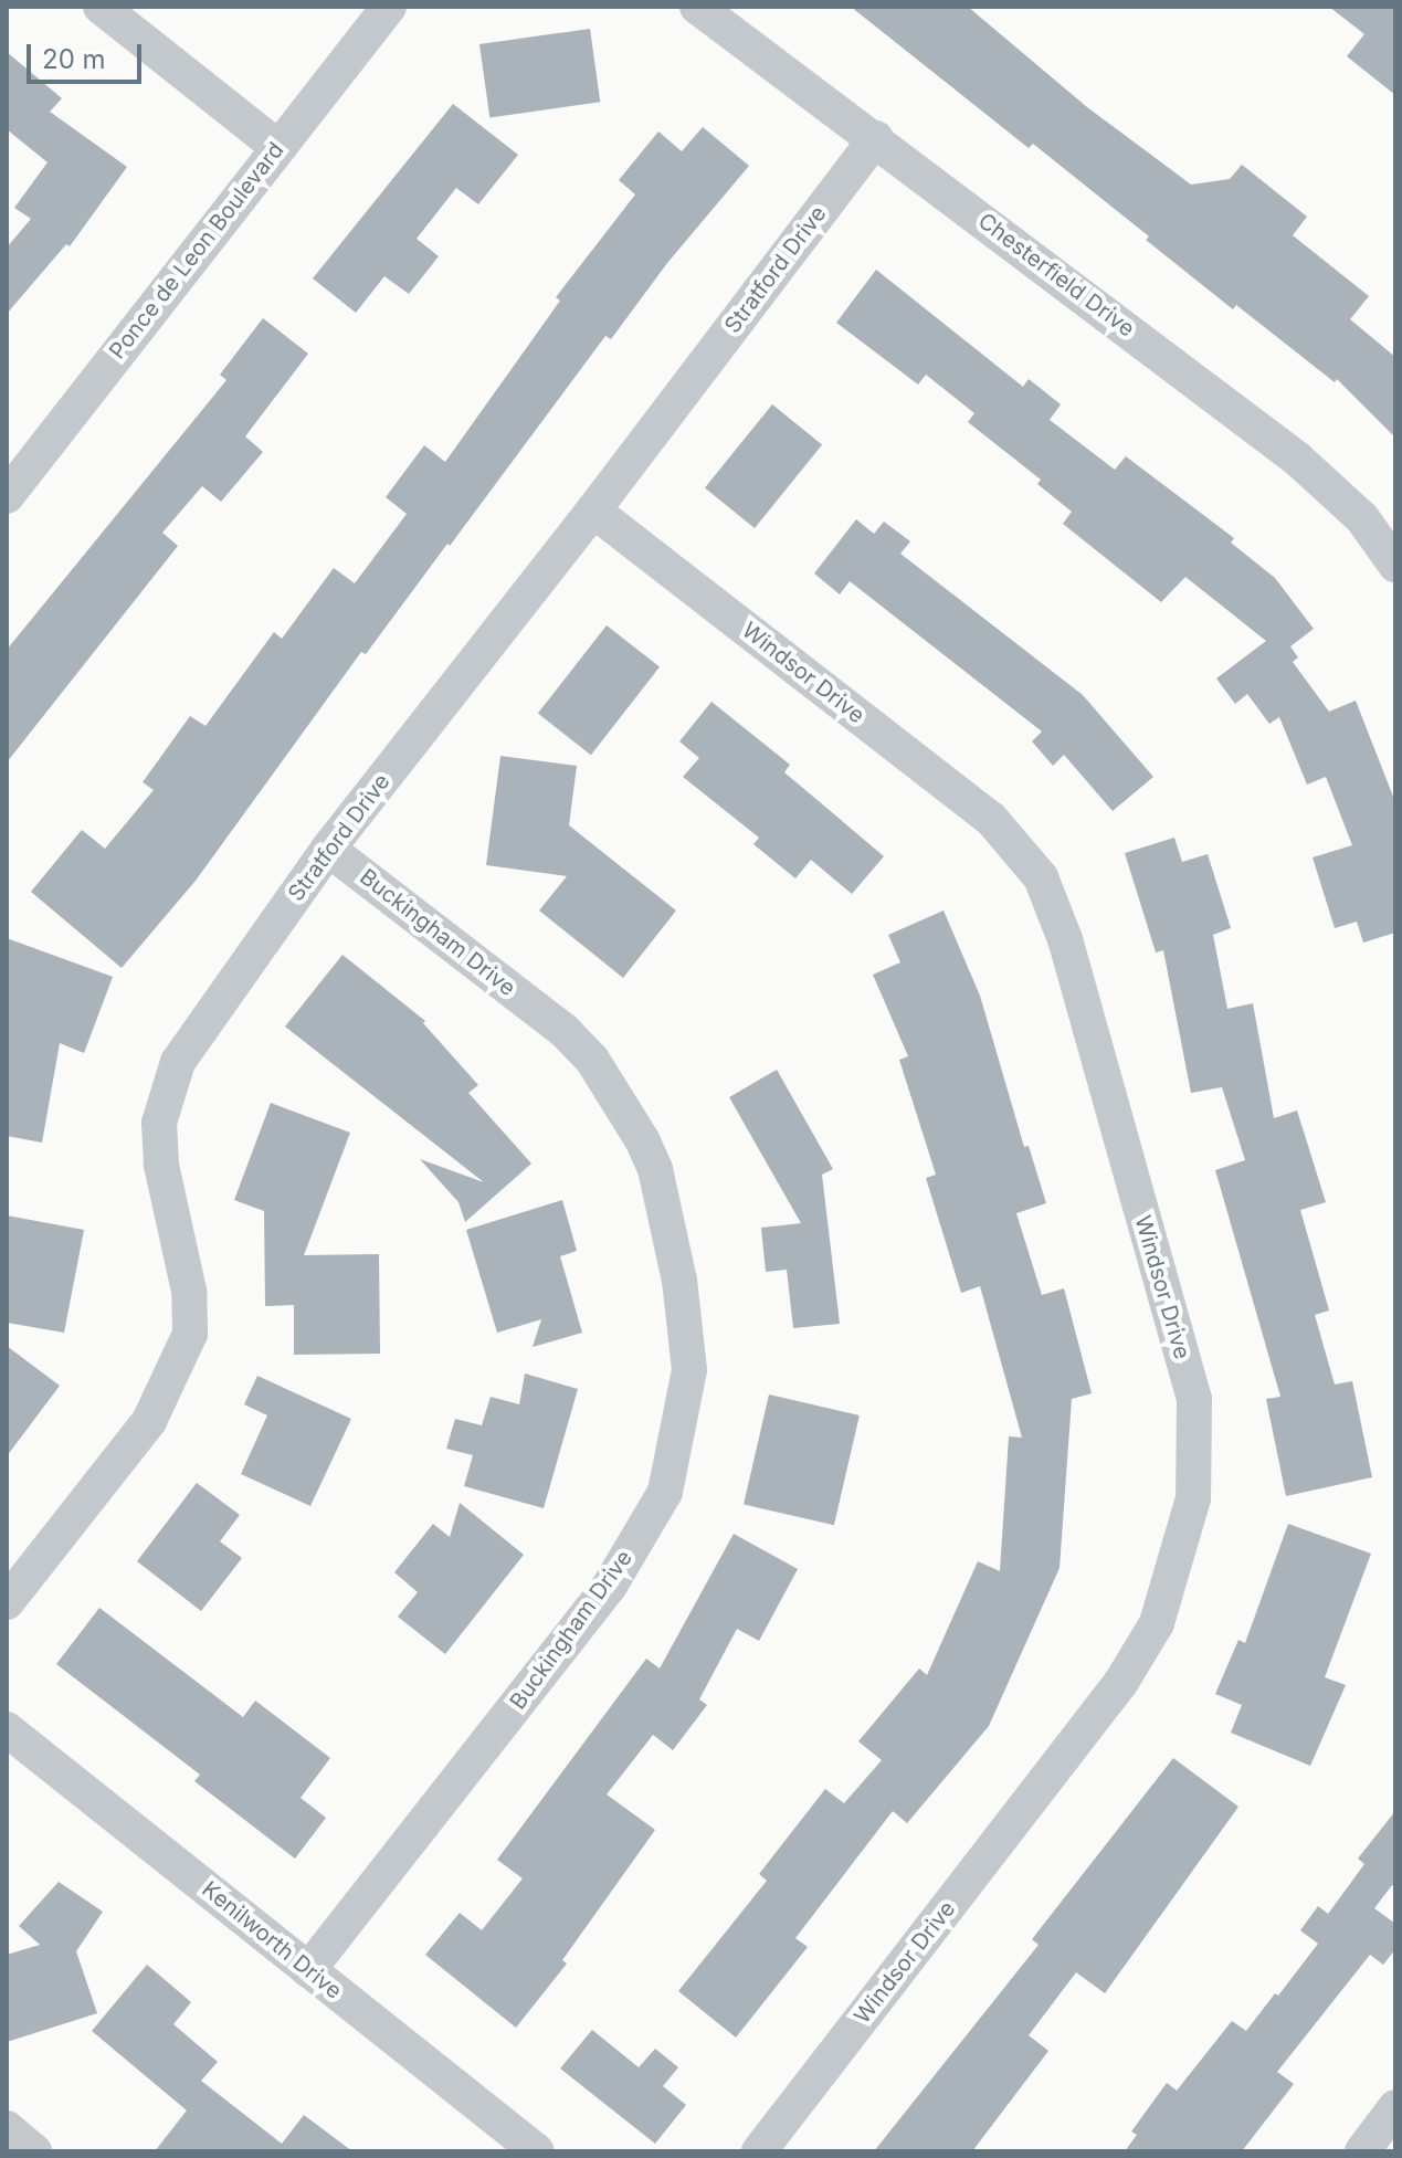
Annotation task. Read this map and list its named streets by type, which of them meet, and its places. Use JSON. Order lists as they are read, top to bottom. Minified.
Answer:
{"streets":{"street":["Ponce de Leon Boulevard","Stratford Drive","Chesterfield Drive","Windsor Drive","Buckingham Drive","Kenilworth Drive"]},"crossings":[["Stratford Drive","Chesterfield Drive"],["Stratford Drive","Windsor Drive"],["Stratford Drive","Buckingham Drive"],["Buckingham Drive","Kenilworth Drive"]],"scale_bar":"20 m"}
